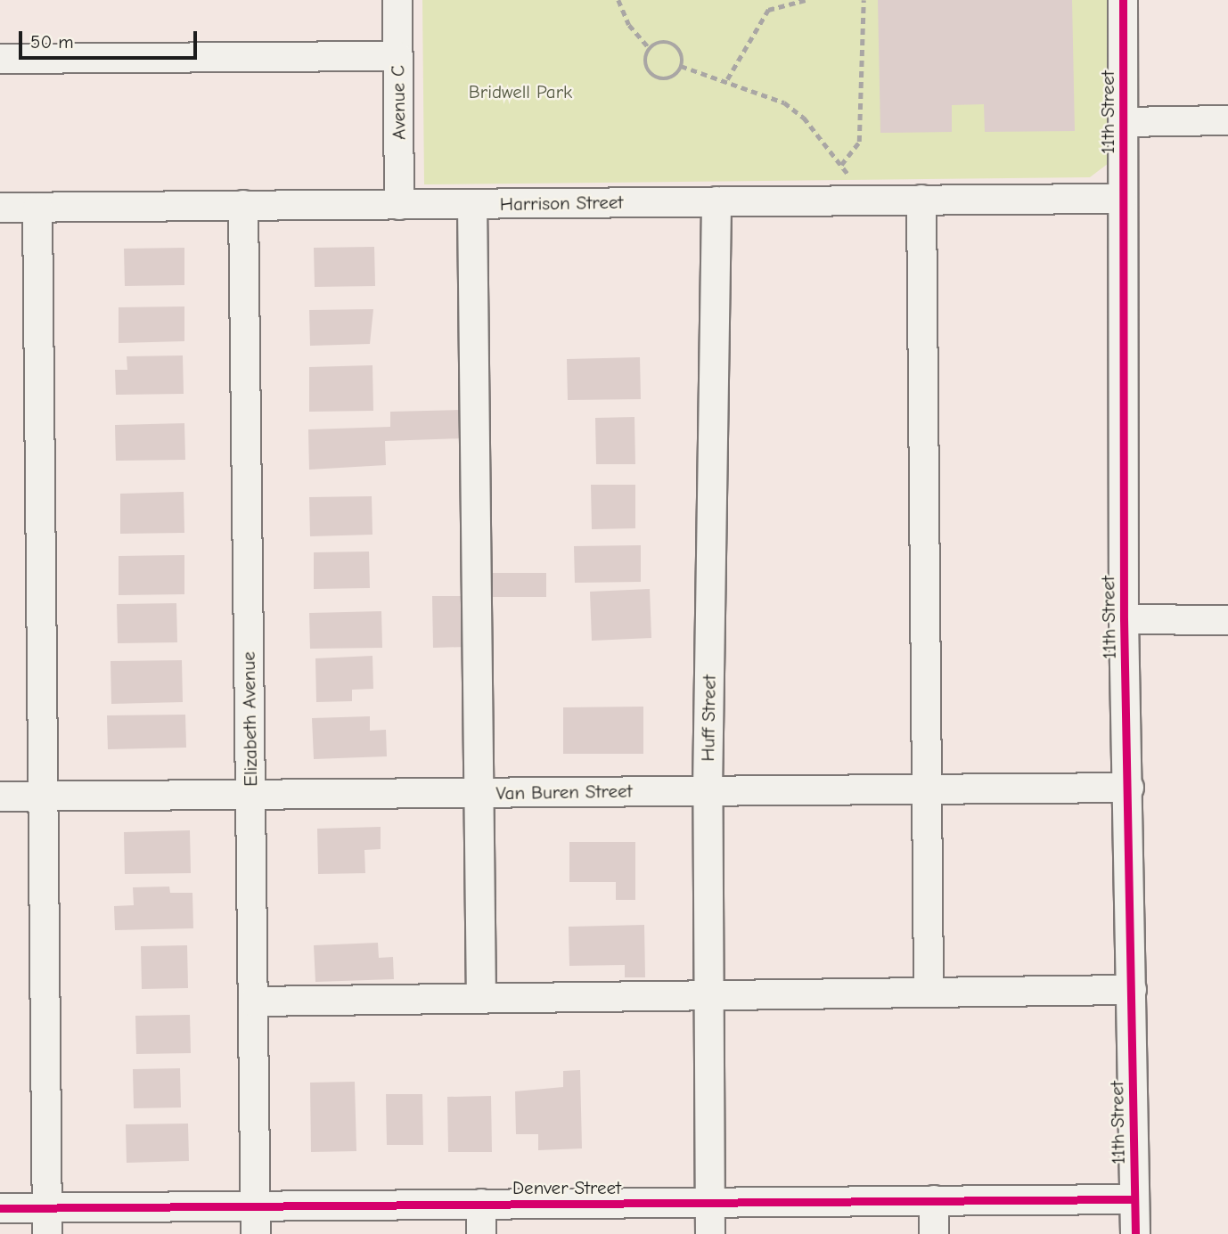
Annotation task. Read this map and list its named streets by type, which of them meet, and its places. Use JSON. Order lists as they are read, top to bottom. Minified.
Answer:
{"streets":{"street":["Avenue C","11th Street","Harrison Street","Huff Street","Elizabeth Avenue","Van Buren Street","Denver Street"]},"crossings":[["Avenue C","Harrison Street"],["11th Street","Harrison Street"],["11th Street","Van Buren Street"],["11th Street","Denver Street"],["Harrison Street","Huff Street"],["Harrison Street","Elizabeth Avenue"],["Huff Street","Van Buren Street"],["Huff Street","Denver Street"],["Elizabeth Avenue","Van Buren Street"],["Elizabeth Avenue","Denver Street"]],"parks":["Bridwell Park"],"scale_bar":"50 m"}
